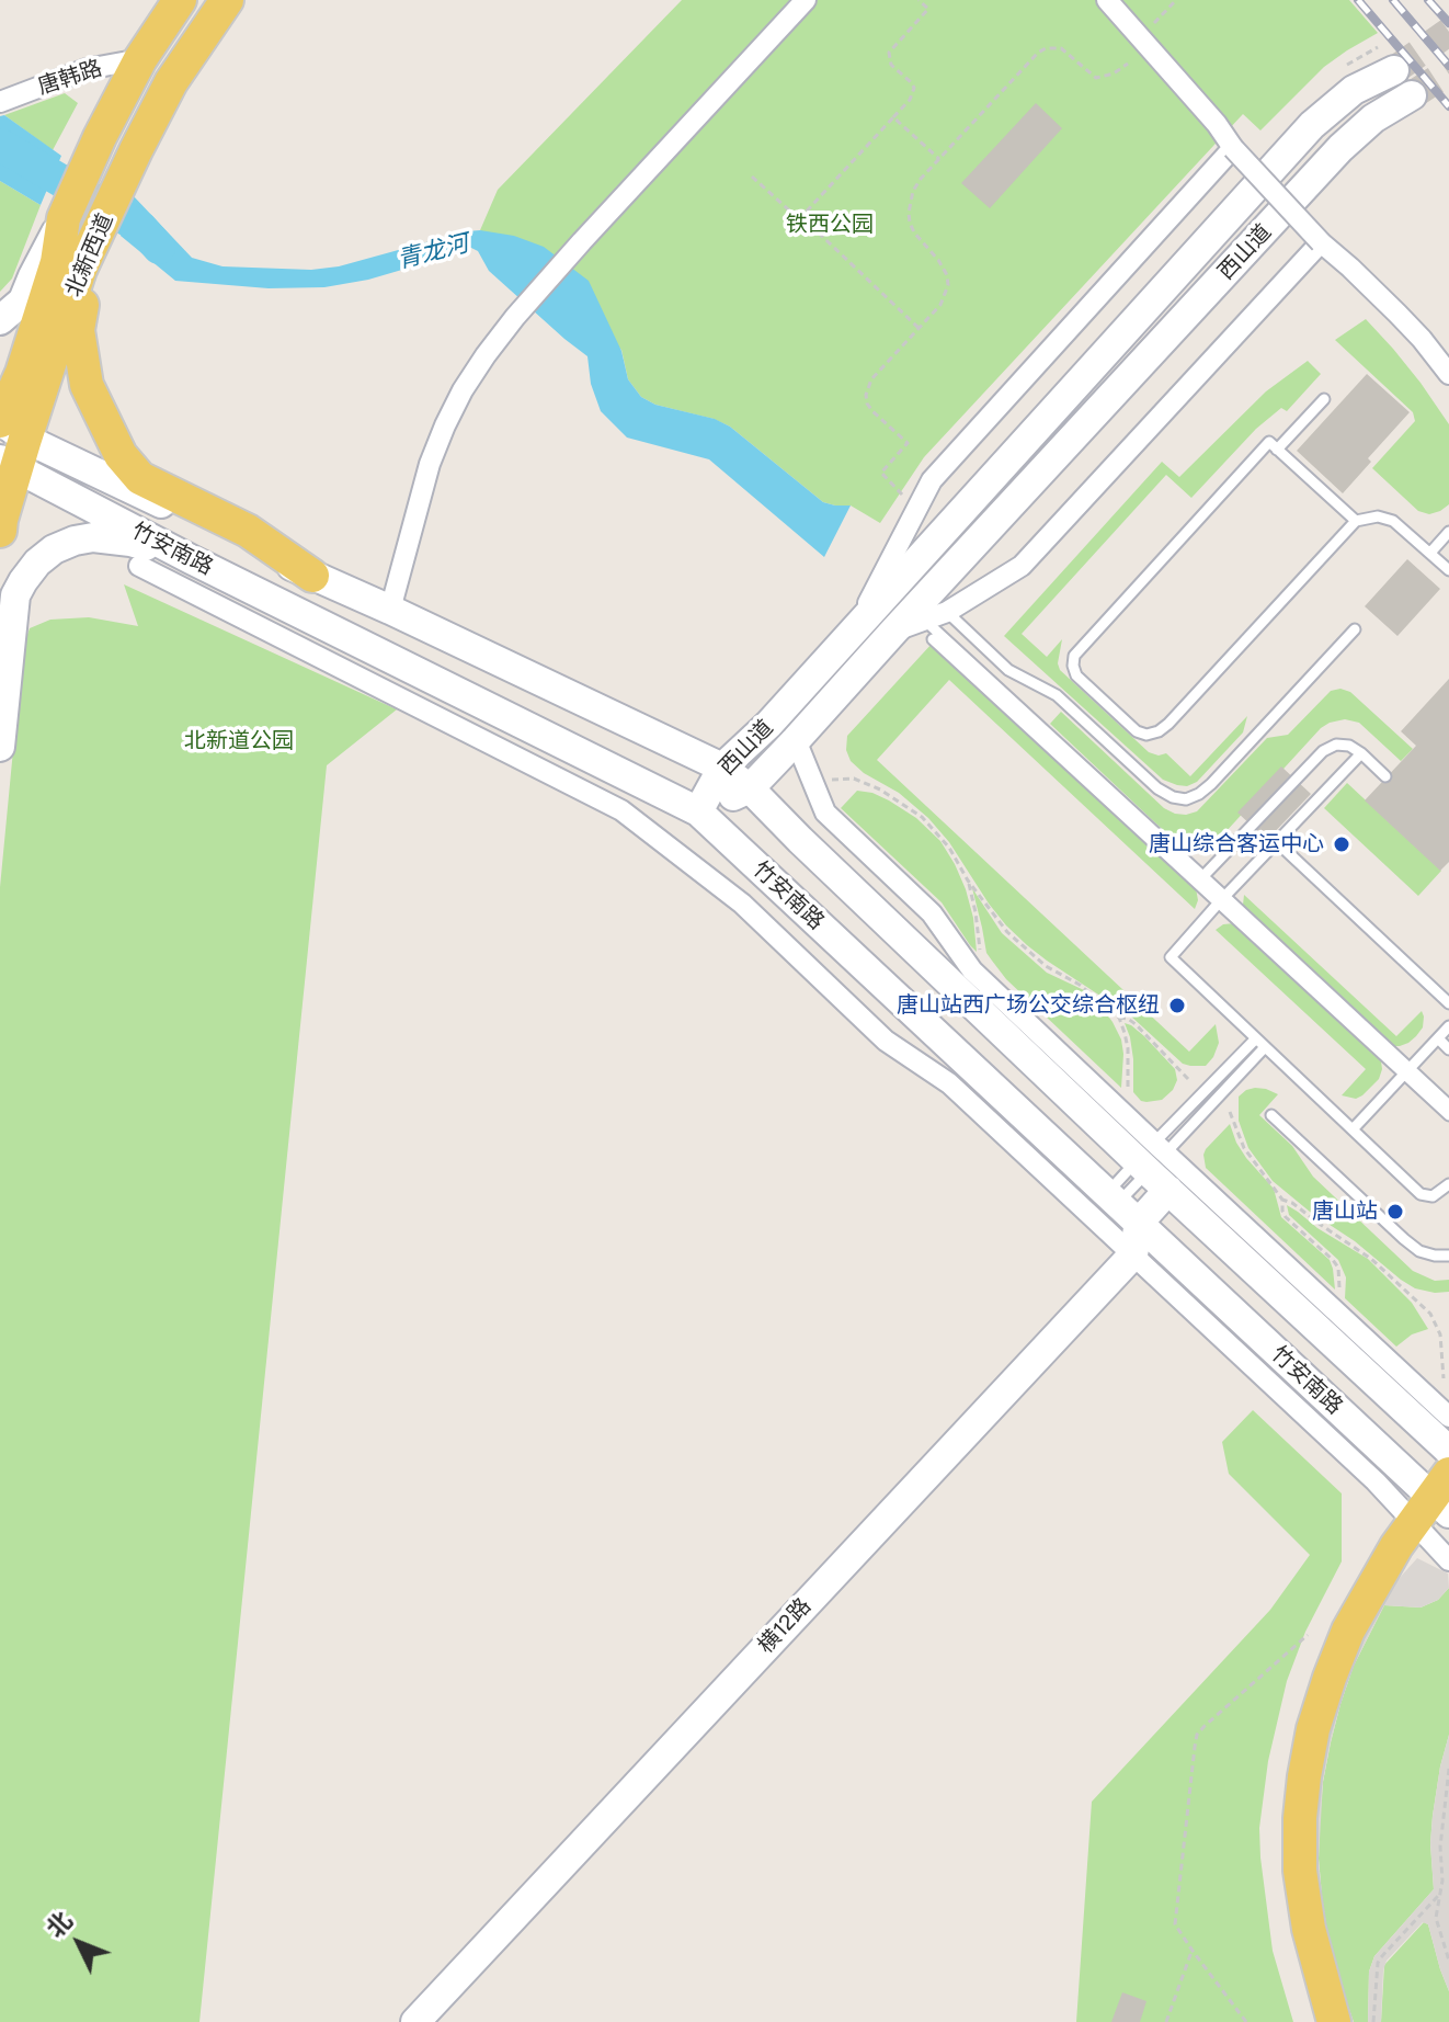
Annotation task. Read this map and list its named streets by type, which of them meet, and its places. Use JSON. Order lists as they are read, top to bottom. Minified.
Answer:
{"streets":{"main road":["西山道","北新西道","竹安南路","横12路"],"street":["唐韩路"]},"crossings":[["唐韩路","北新西道"],["西山道","竹安南路"],["北新西道","竹安南路"]],"water":["青龙河"],"parks":["铁西公园","北新道公园"],"places":["唐山综合客运中心","唐山站西广场公交综合枢纽","唐山站"],"north":"top left"}
